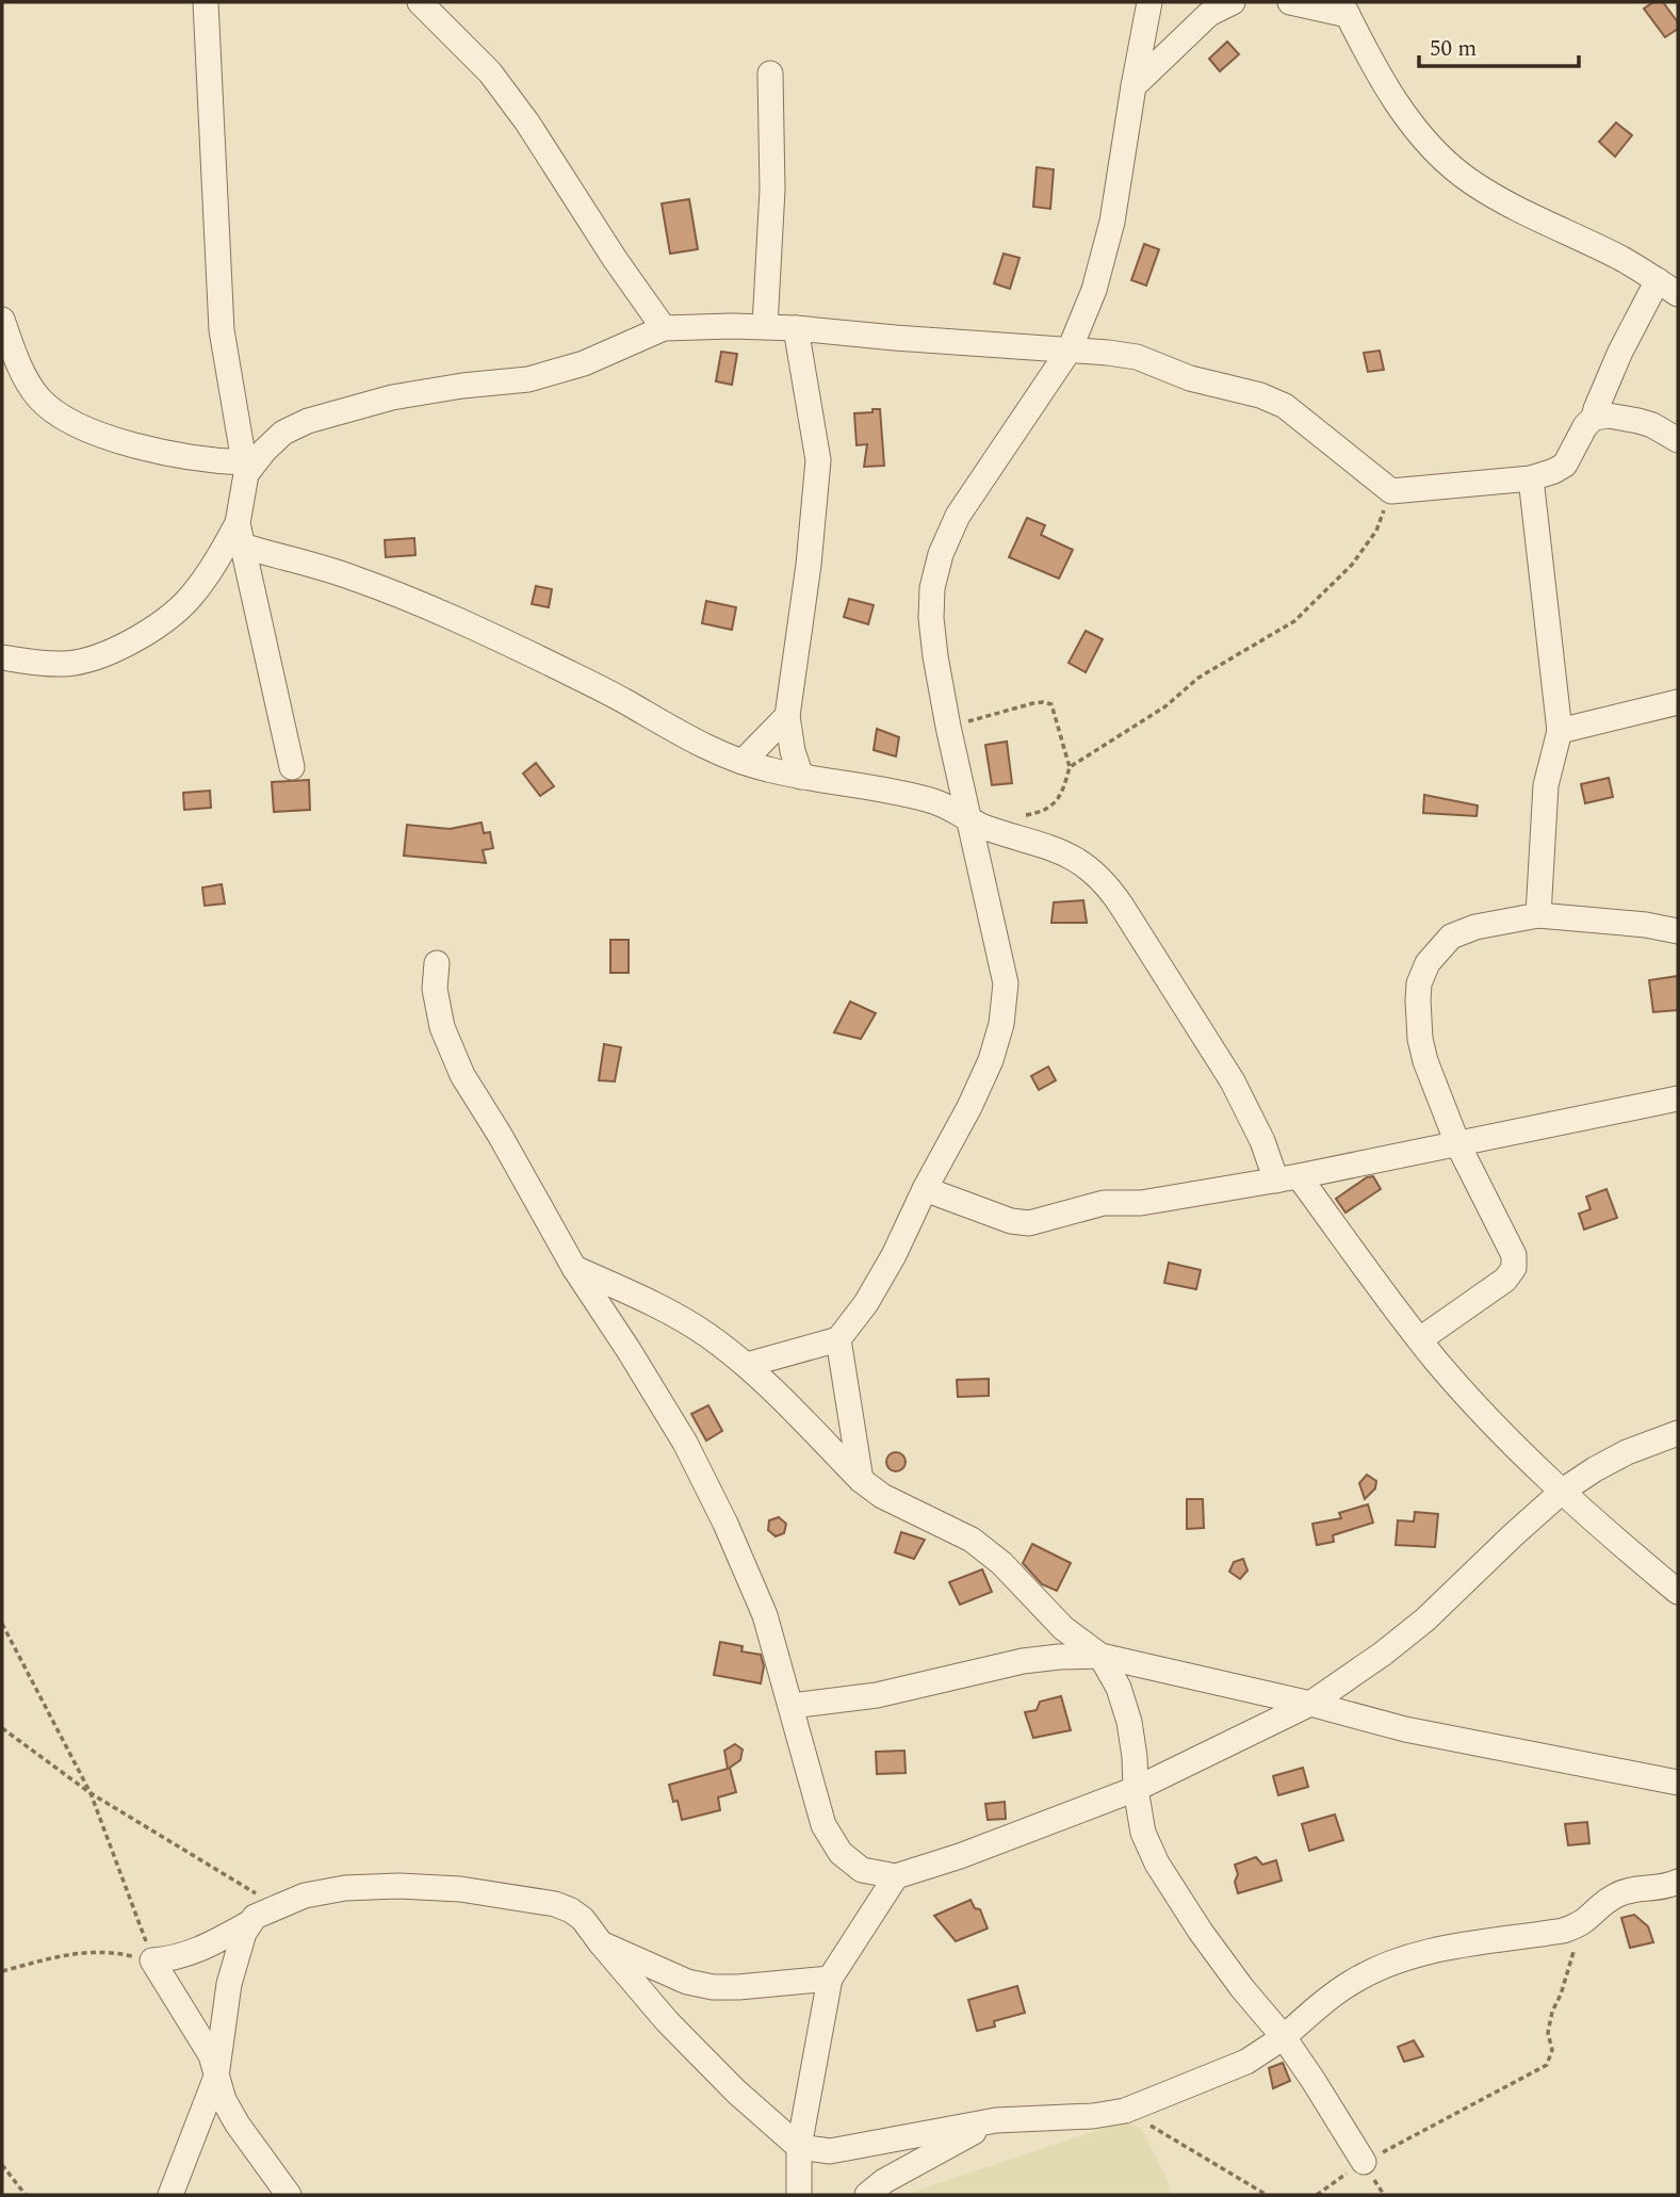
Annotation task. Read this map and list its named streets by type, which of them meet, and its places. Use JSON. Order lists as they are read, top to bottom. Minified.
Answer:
{"scale_bar":"50 m"}
